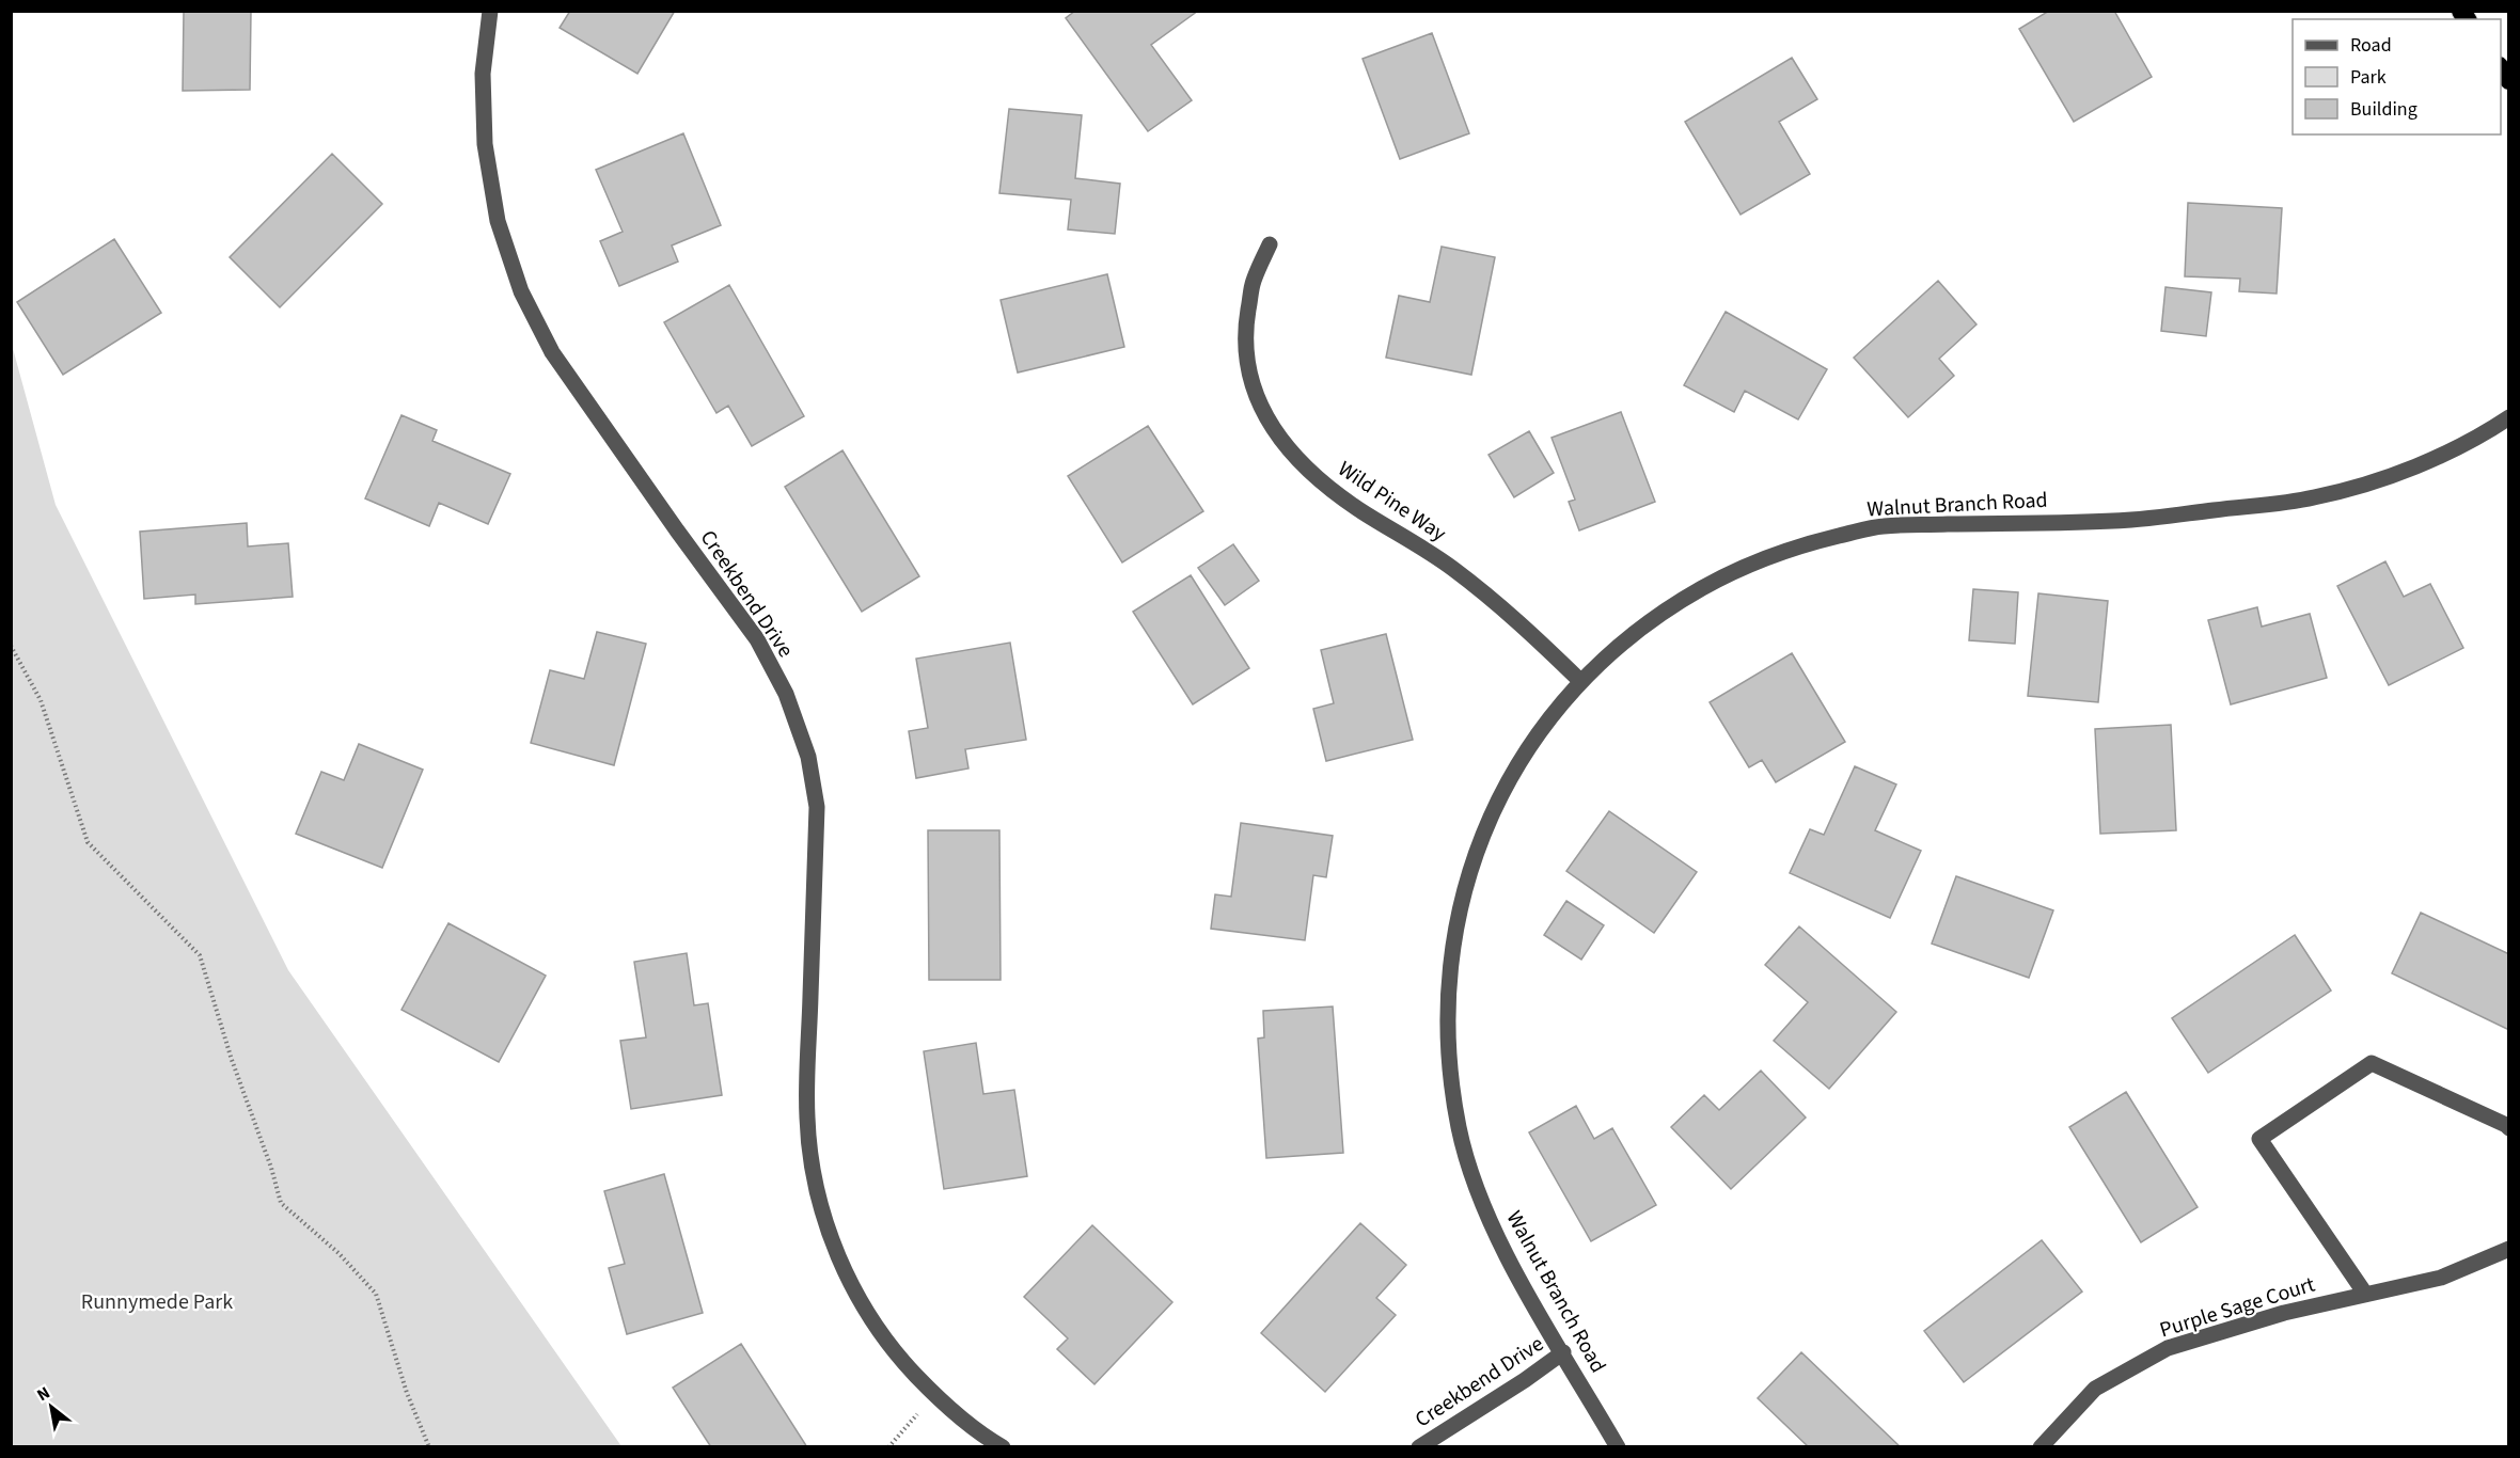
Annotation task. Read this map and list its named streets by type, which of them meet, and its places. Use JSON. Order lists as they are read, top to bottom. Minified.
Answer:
{"streets":{"street":["Wild Pine Way","Walnut Branch Road","Creekbend Drive","Purple Sage Court"]},"crossings":[["Wild Pine Way","Walnut Branch Road"],["Walnut Branch Road","Creekbend Drive"]],"parks":["Runnymede Park"],"legend":["Road","Park","Building"],"north":"top left"}
